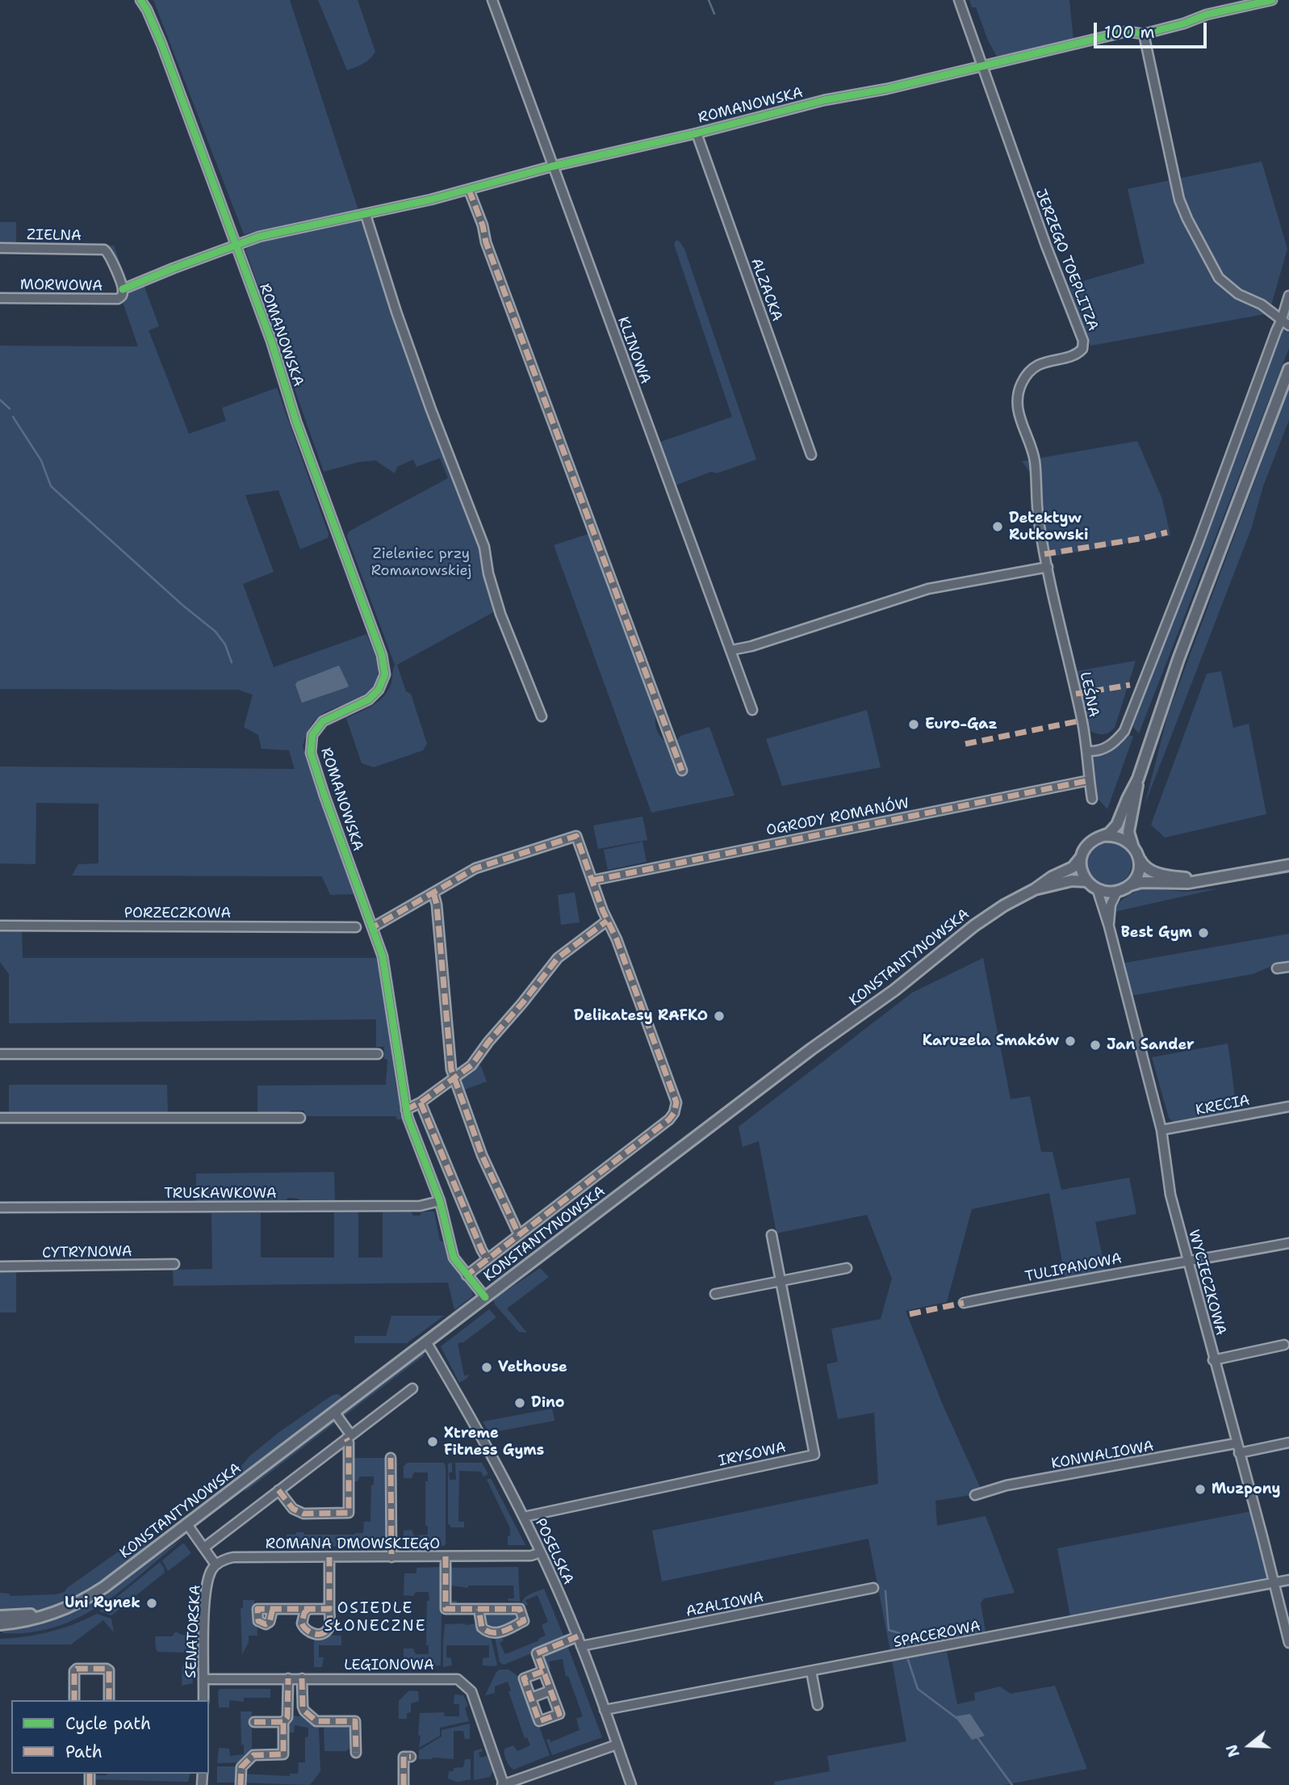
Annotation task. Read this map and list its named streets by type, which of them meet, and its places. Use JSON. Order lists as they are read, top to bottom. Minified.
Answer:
{"streets":{"main road":["KONSTANTYNOWSKA"],"street":["ROMANOWSKA","ZIELNA","JERZEGO TOEPLITZA","MORWOWA","ALZACKA","KLINOWA","LEŚNA","OGRODY ROMANÓW","PORZECZKOWA","KRECIA","TRUSKAWKOWA","CYTRYNOWA","TULIPANOWA","WYCIECZKOWA","IRYSOWA","KONWALIOWA","ROMANA DMOWSKIEGO","POSELSKA","AZALIOWA","SENATORSKA","SPACEROWA","LEGIONOWA"]},"crossings":[["ROMANOWSKA","JERZEGO TOEPLITZA"],["ROMANOWSKA","MORWOWA"],["ROMANOWSKA","ALZACKA"],["ROMANOWSKA","KLINOWA"],["ROMANOWSKA","KONSTANTYNOWSKA"],["ROMANOWSKA","TRUSKAWKOWA"],["ZIELNA","MORWOWA"],["JERZEGO TOEPLITZA","LEŚNA"],["LEŚNA","OGRODY ROMANÓW"],["KONSTANTYNOWSKA","WYCIECZKOWA"],["KONSTANTYNOWSKA","POSELSKA"],["KRECIA","WYCIECZKOWA"],["TULIPANOWA","WYCIECZKOWA"],["WYCIECZKOWA","KONWALIOWA"],["WYCIECZKOWA","SPACEROWA"],["IRYSOWA","POSELSKA"],["ROMANA DMOWSKIEGO","POSELSKA"],["ROMANA DMOWSKIEGO","SENATORSKA"],["POSELSKA","AZALIOWA"],["POSELSKA","SPACEROWA"],["SENATORSKA","LEGIONOWA"]],"districts":["OSIEDLE SŁONECZNE"],"parks":["Zieleniec przy Romanowskiej"],"places":["Detektyw Rutkowski","Euro-Gaz","Best Gym","Delikatesy RAFKO","Karuzela Smaków","Jan Sander","Vethouse","Dino","Xtreme Fitness Gyms","Muzpony","Uni Rynek"],"legend":["Cycle path","Path"],"scale_bar":"100 m","north":"left"}
